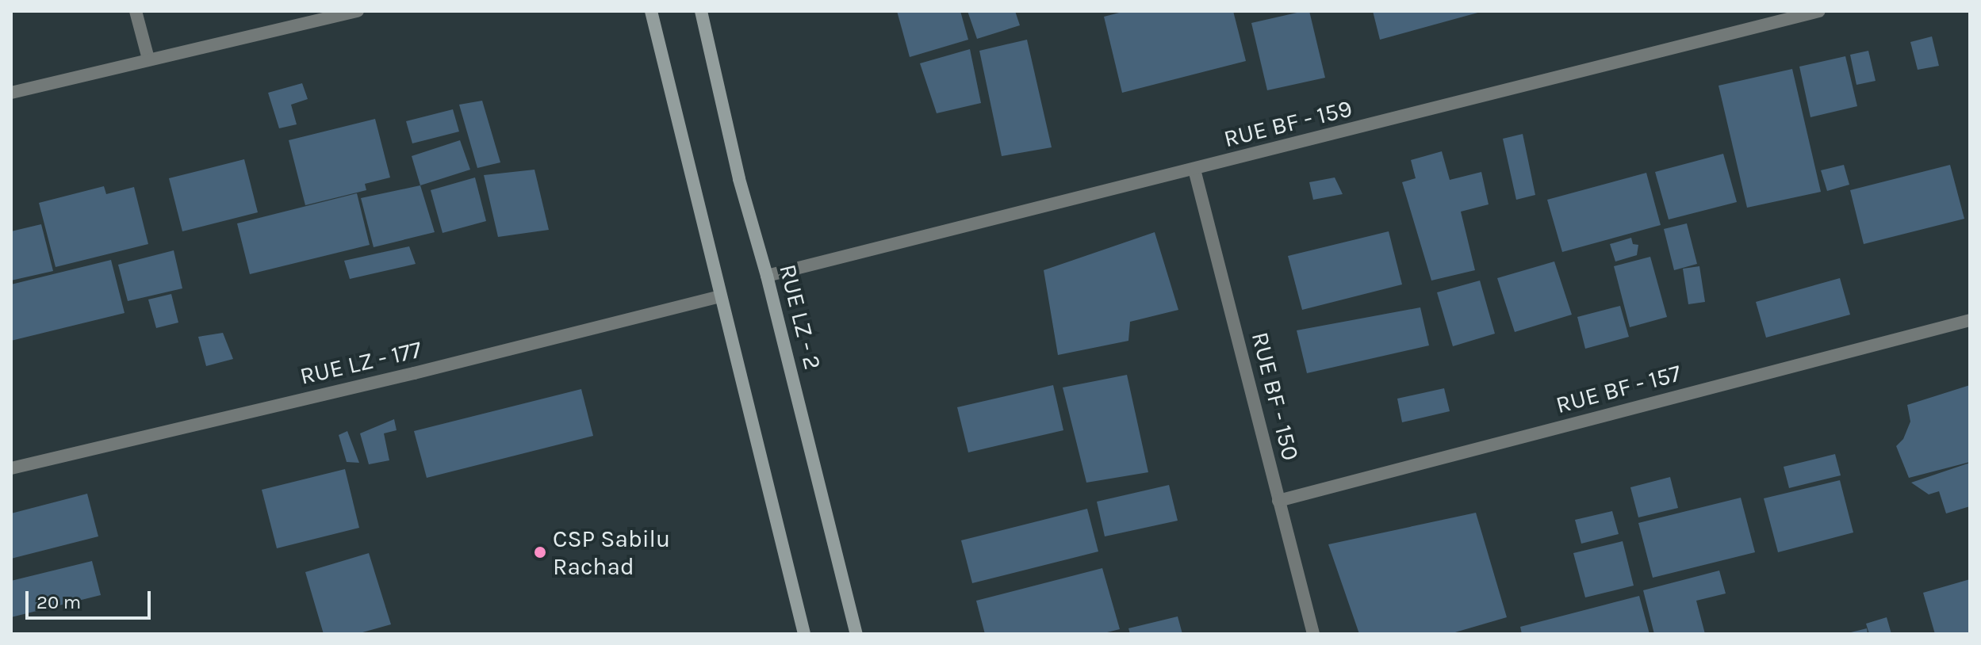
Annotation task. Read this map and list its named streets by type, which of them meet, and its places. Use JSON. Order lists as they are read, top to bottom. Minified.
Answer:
{"streets":{"main road":["RUE LZ - 2"],"street":["RUE BF - 159","RUE LZ - 177","RUE BF - 157","RUE BF - 150"]},"crossings":[["RUE BF - 159","RUE LZ - 2"],["RUE BF - 159","RUE BF - 150"],["RUE BF - 157","RUE BF - 150"]],"places":["CSP Sabilu Rachad"],"scale_bar":"20 m"}
